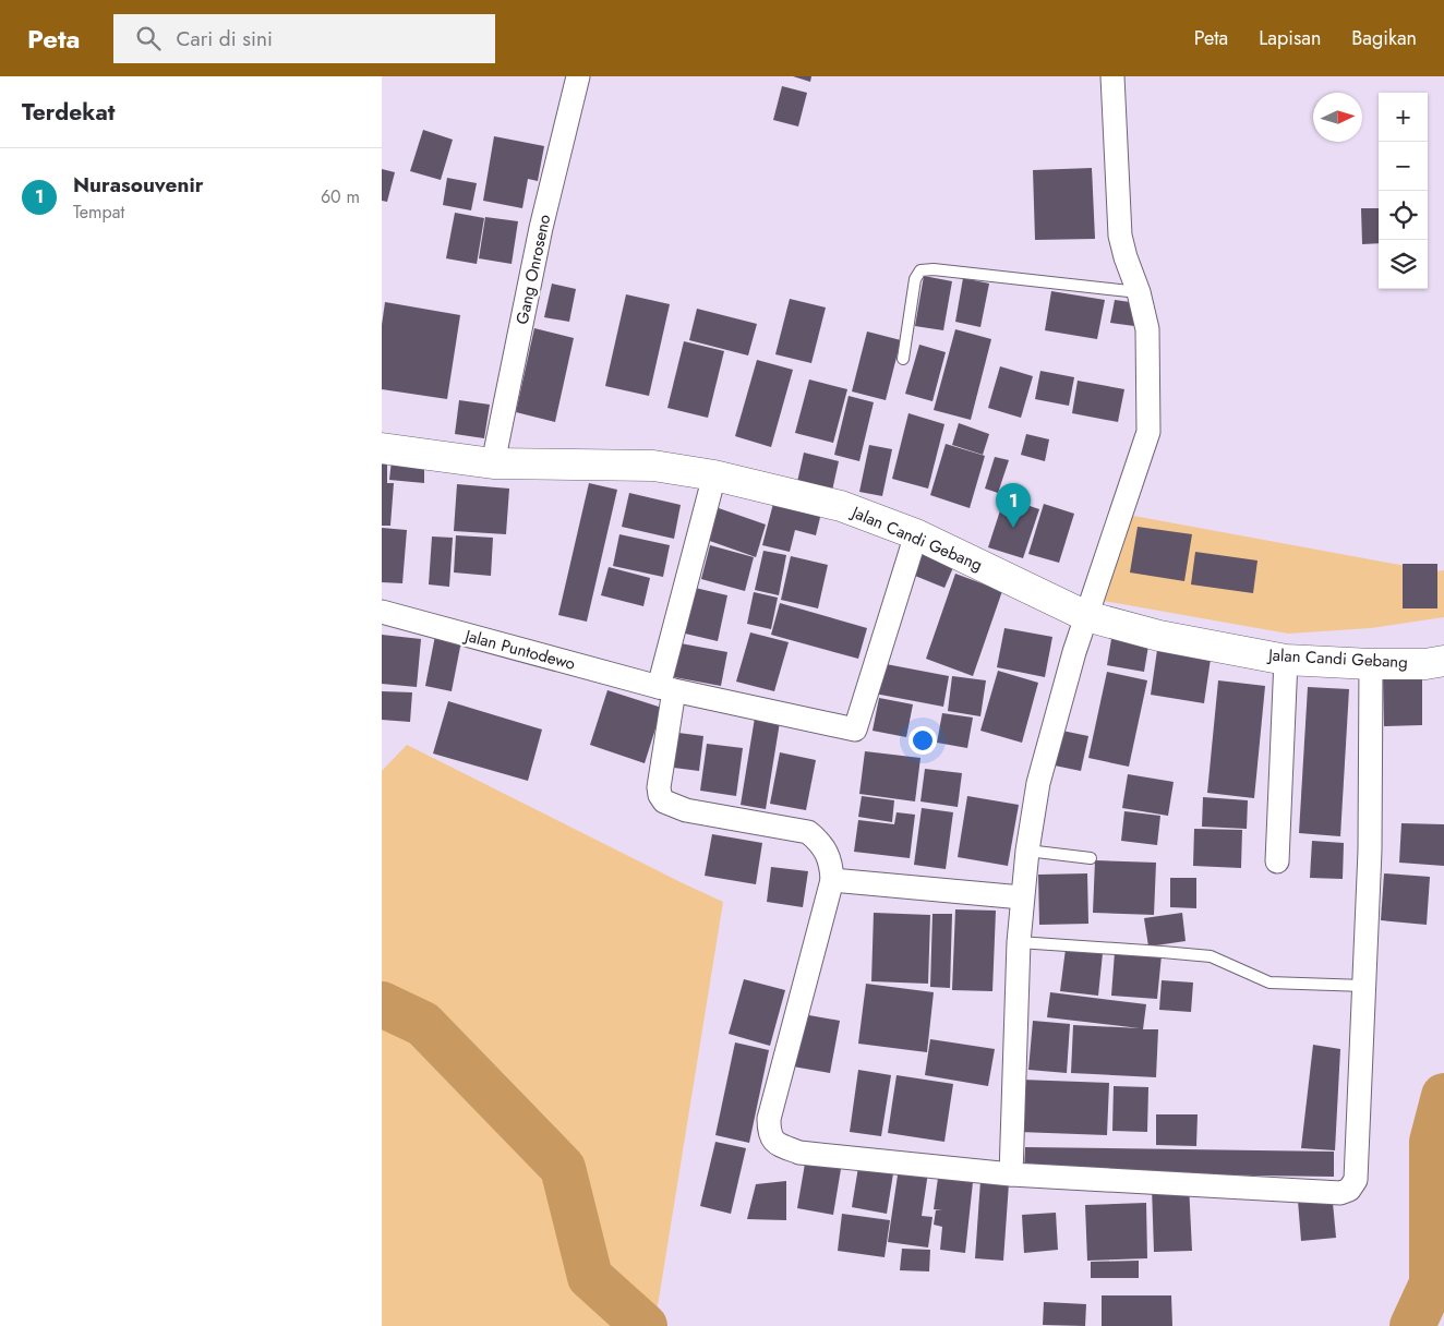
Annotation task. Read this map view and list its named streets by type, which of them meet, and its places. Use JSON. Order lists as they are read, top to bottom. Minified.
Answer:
{"streets":{"main road":["Jalan Candi Gebang"],"street":["Gang Onroseno","Jalan Puntodewo"]},"crossings":[["Gang Onroseno","Jalan Candi Gebang"],["Jalan Candi Gebang","Jalan Puntodewo"]],"north":"right","page":{"header":"Peta","search":"Cari di sini","nav":["Peta","Lapisan","Bagikan"],"heading":"Terdekat","map_buttons":["+","−"],"list":[{"mark":"1","name":"Nurasouvenir","note":"Tempat","value":"60 m"}],"pins":"1"}}
